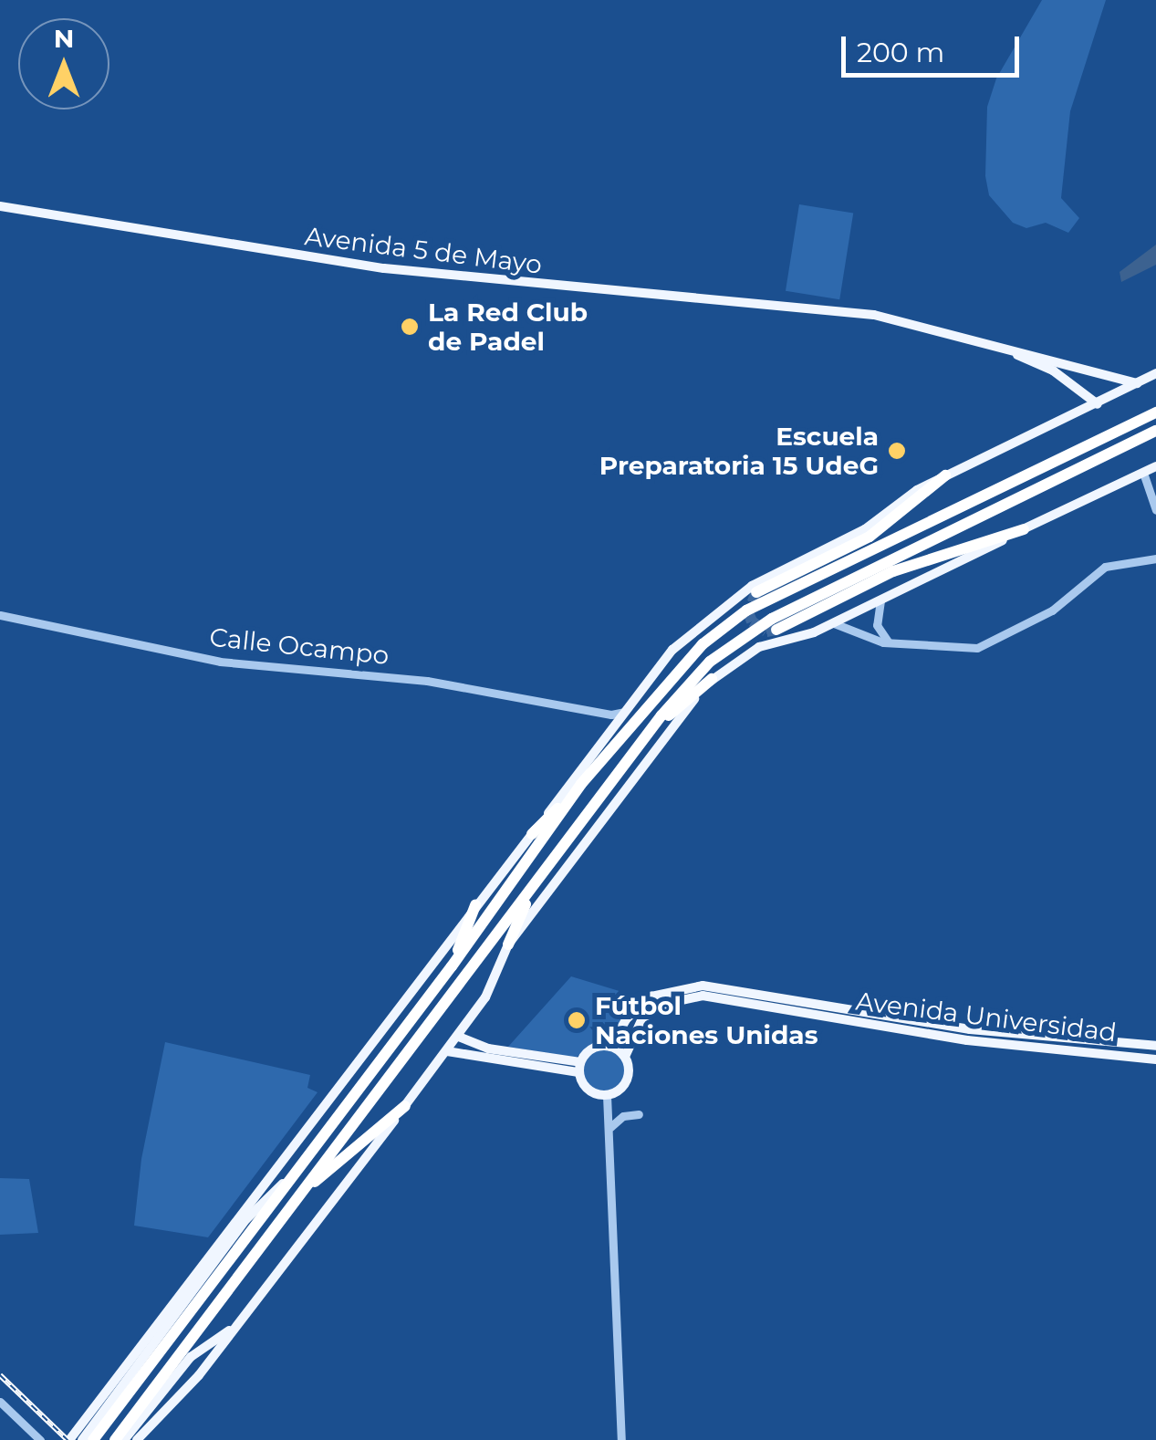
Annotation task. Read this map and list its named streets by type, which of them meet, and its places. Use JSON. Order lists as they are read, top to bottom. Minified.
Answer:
{"streets":{"main road":["Avenida 5 de Mayo","Avenida Universidad"],"street":["Calle Ocampo"]},"places":["La Red Club de Padel","Escuela Preparatoria 15 UdeG","Fútbol Naciones Unidas"],"scale_bar":"200 m","north":"top"}
